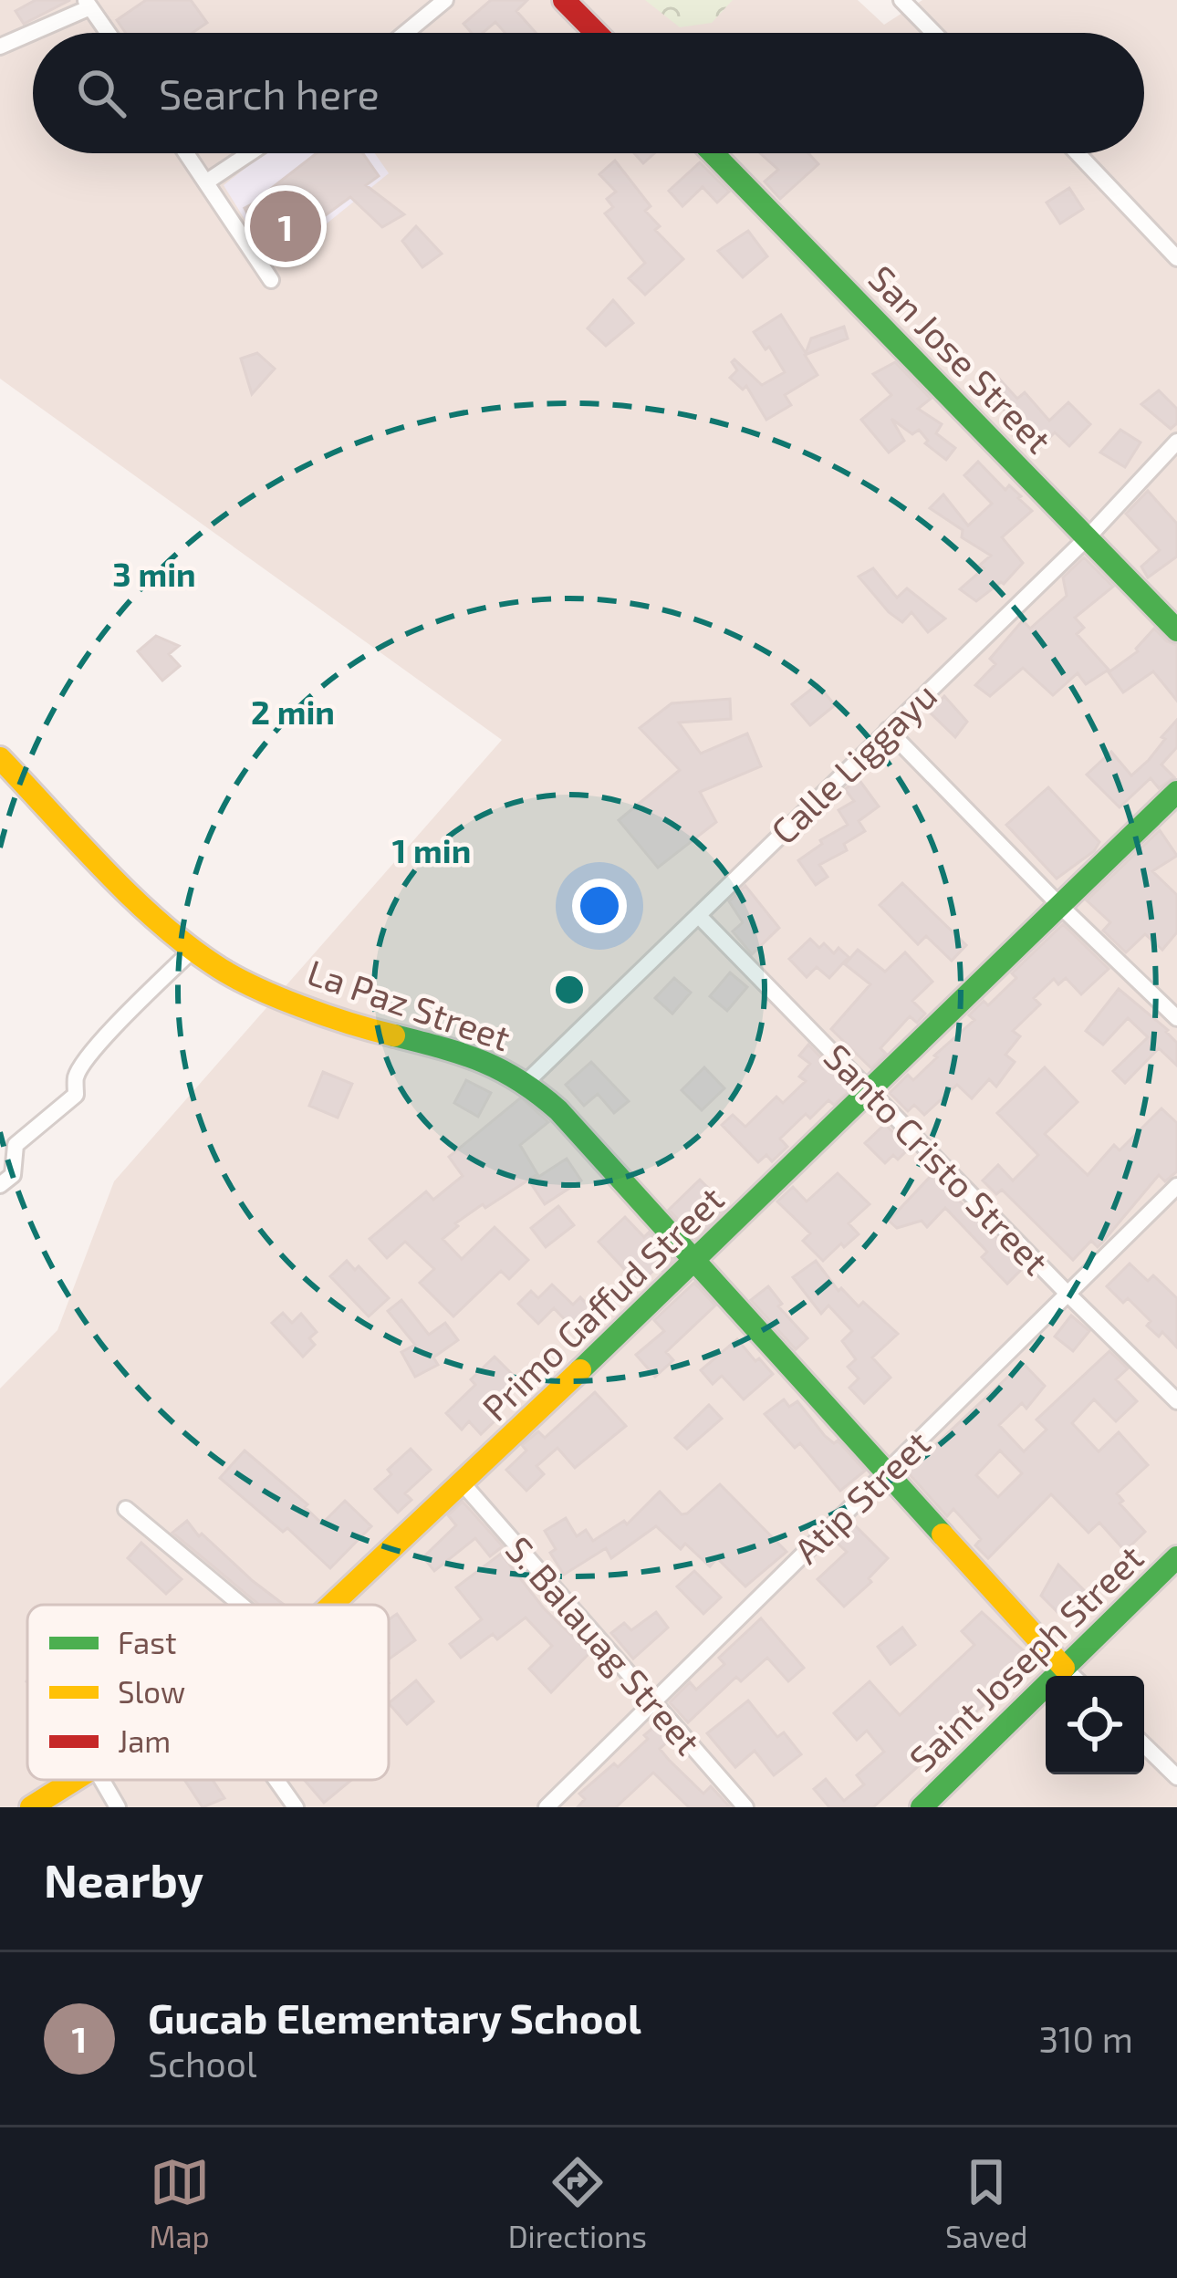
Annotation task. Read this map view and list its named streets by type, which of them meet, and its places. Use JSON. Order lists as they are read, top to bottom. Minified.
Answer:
{"streets":{"street":["San Jose Street","Calle Liggayu","La Paz Street","Santo Cristo Street","Primo Gaffud Street","Atip Street","S. Balauag Street","Saint Joseph Street"]},"crossings":[["San Jose Street","Calle Liggayu"],["Calle Liggayu","La Paz Street"],["Calle Liggayu","Santo Cristo Street"],["La Paz Street","Primo Gaffud Street"],["La Paz Street","Atip Street"],["La Paz Street","Saint Joseph Street"],["Santo Cristo Street","Primo Gaffud Street"],["Santo Cristo Street","Atip Street"],["Primo Gaffud Street","S. Balauag Street"],["Atip Street","S. Balauag Street"]],"legend":["Fast","Slow","Jam"],"page":{"search":"Search here","pins":"1","heading":"Nearby","list":[{"mark":"1","name":"Gucab Elementary School","note":"School","value":"310 m"}],"nav":["Map","Directions","Saved"]},"rings":["3 min","2 min","1 min"]}
